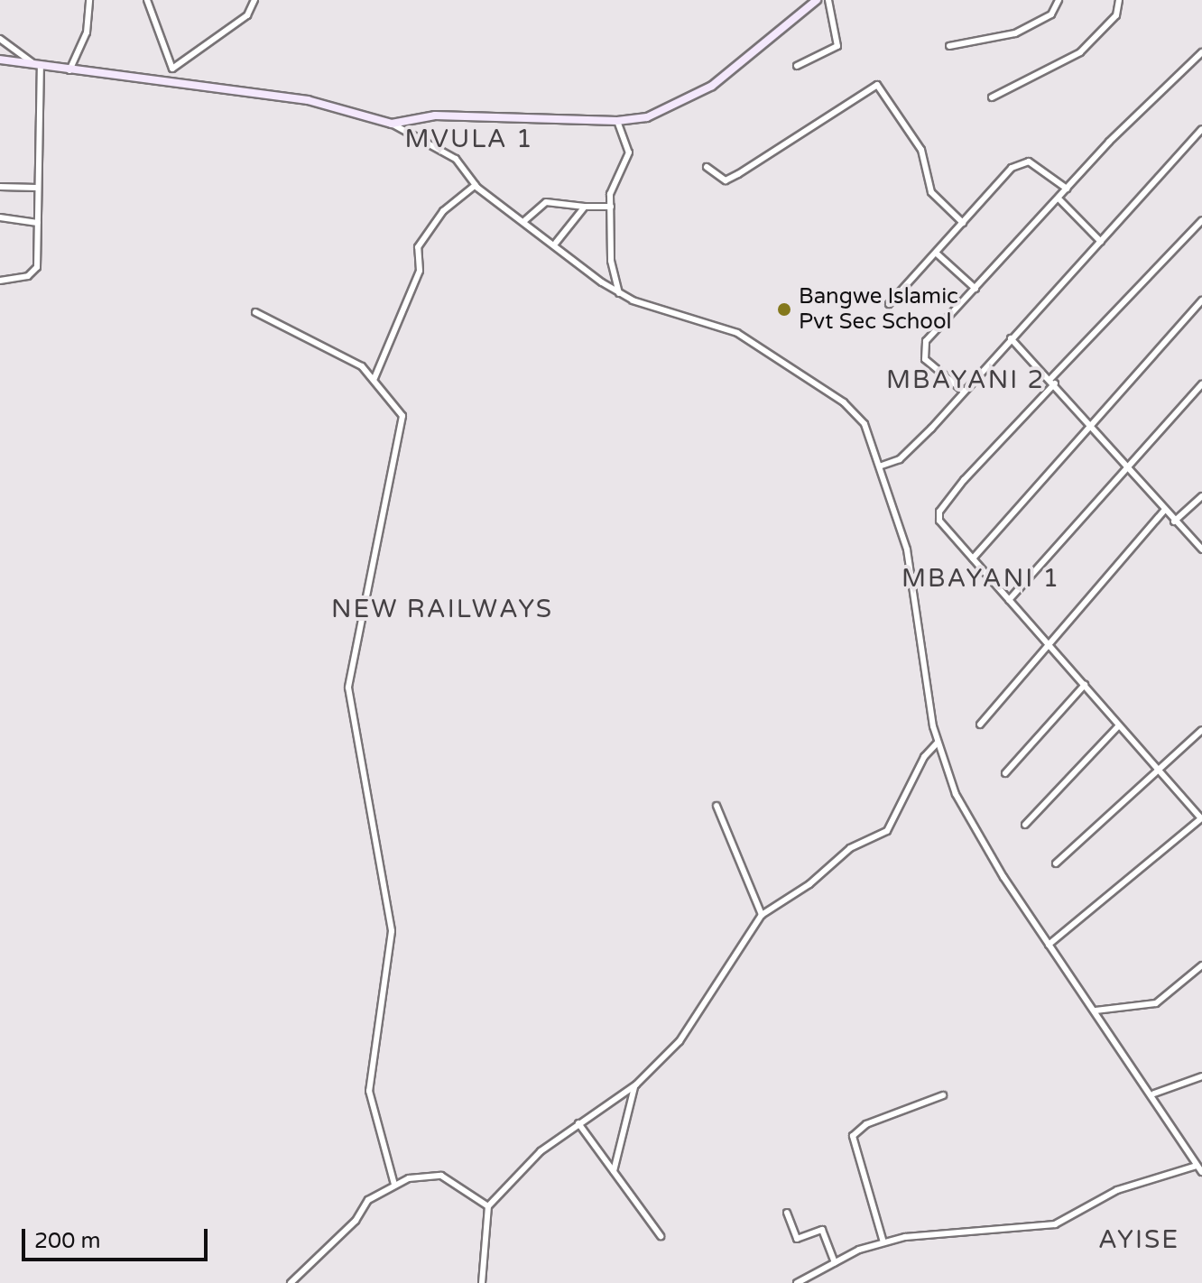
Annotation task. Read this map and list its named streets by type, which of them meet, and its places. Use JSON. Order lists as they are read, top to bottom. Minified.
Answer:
{"districts":["MVULA 1","MBAYANI 2","MBAYANI 1","NEW RAILWAYS","AYISE"],"places":["Bangwe Islamic Pvt Sec School"],"scale_bar":"200 m"}
